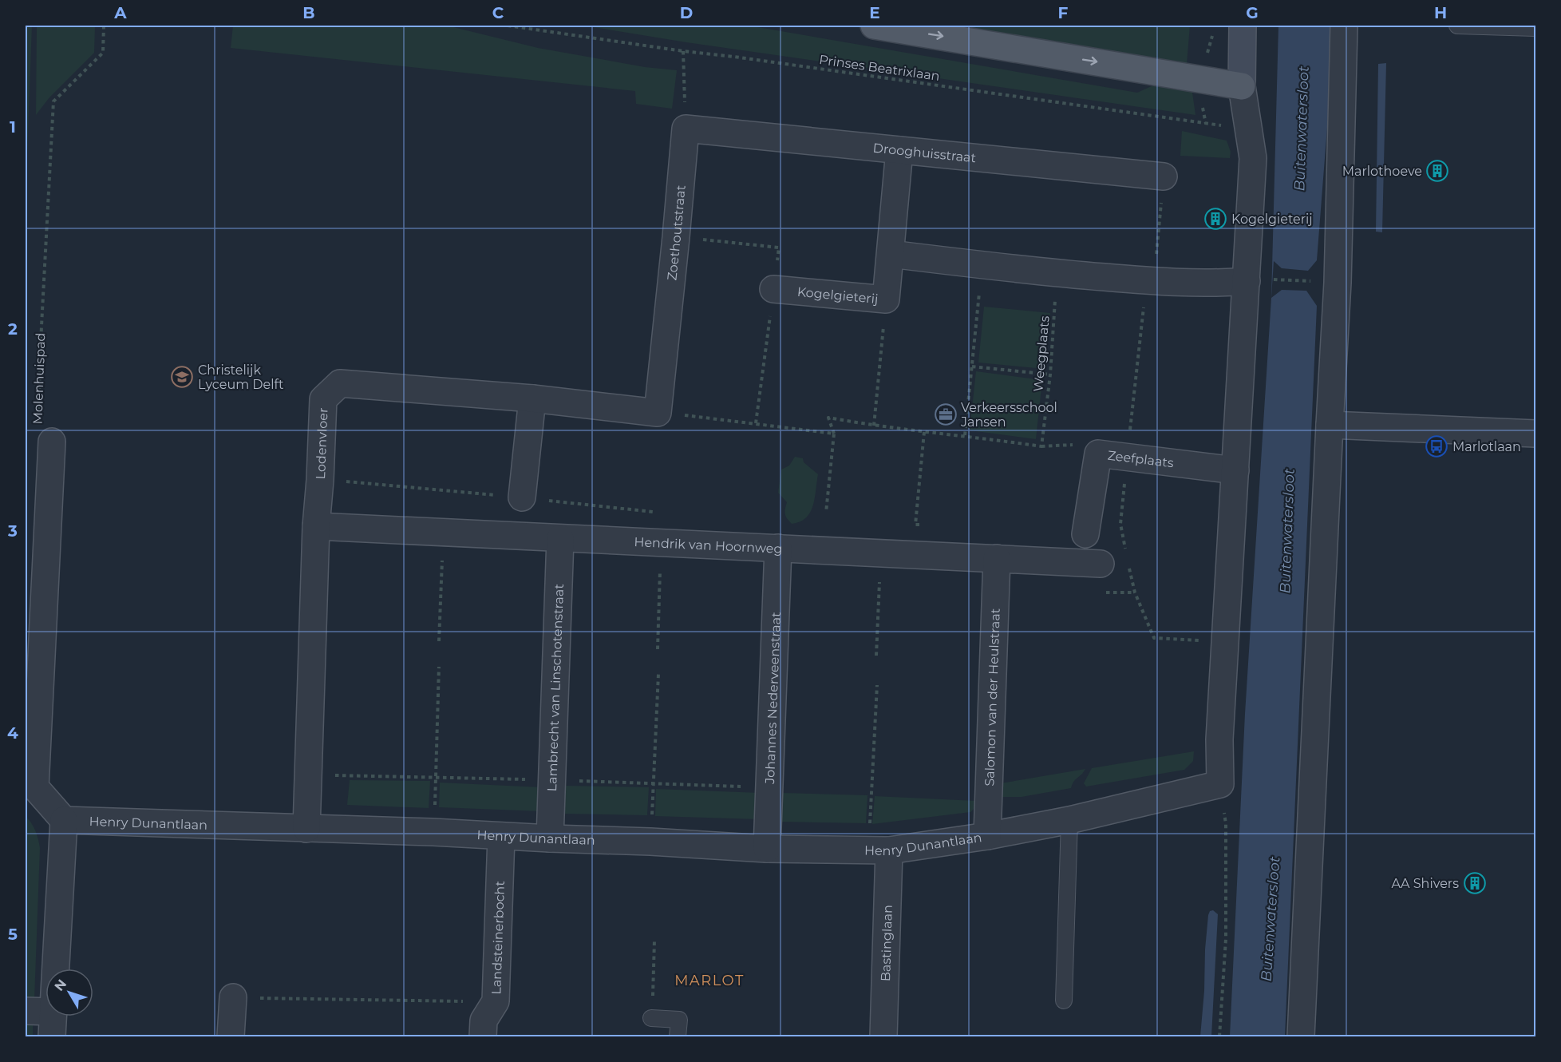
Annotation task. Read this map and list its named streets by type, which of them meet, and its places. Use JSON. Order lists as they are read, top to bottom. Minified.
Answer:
{"streets":{"street":["Drooghuisstraat","Zoethoutstraat","Kogelgieterij","Molenhuispad","Lodenvloer","Zeefplaats","Hendrik van Hoornweg","Lambrecht van Linschotenstraat","Salomon van der Heulstraat","Johannes Nederveenstraat","Henry Dunantlaan","Landsteinerbocht","Bastinglaan"],"path":["Prinses Beatrixlaan","Weegplaats"]},"crossings":[["Drooghuisstraat","Zoethoutstraat"],["Drooghuisstraat","Kogelgieterij"],["Zoethoutstraat","Lodenvloer"],["Molenhuispad","Henry Dunantlaan"],["Lodenvloer","Hendrik van Hoornweg"],["Lodenvloer","Henry Dunantlaan"],["Hendrik van Hoornweg","Lambrecht van Linschotenstraat"],["Hendrik van Hoornweg","Salomon van der Heulstraat"],["Hendrik van Hoornweg","Johannes Nederveenstraat"],["Lambrecht van Linschotenstraat","Henry Dunantlaan"],["Salomon van der Heulstraat","Henry Dunantlaan"],["Johannes Nederveenstraat","Henry Dunantlaan"],["Henry Dunantlaan","Landsteinerbocht"],["Henry Dunantlaan","Bastinglaan"]],"districts":["MARLOT"],"water":["Buitenwatersloot"],"places":{"building":["Marlothoeve","Kogelgieterij","AA Shivers"],"school or university":["Christelijk Lyceum Delft"],"office":["Verkeersschool Jansen"],"bus stop":["Marlotlaan"]},"north":"top left","grid":{"columns":["A","B","C","D","E","F","G","H"],"rows":["1","2","3","4","5"]}}
